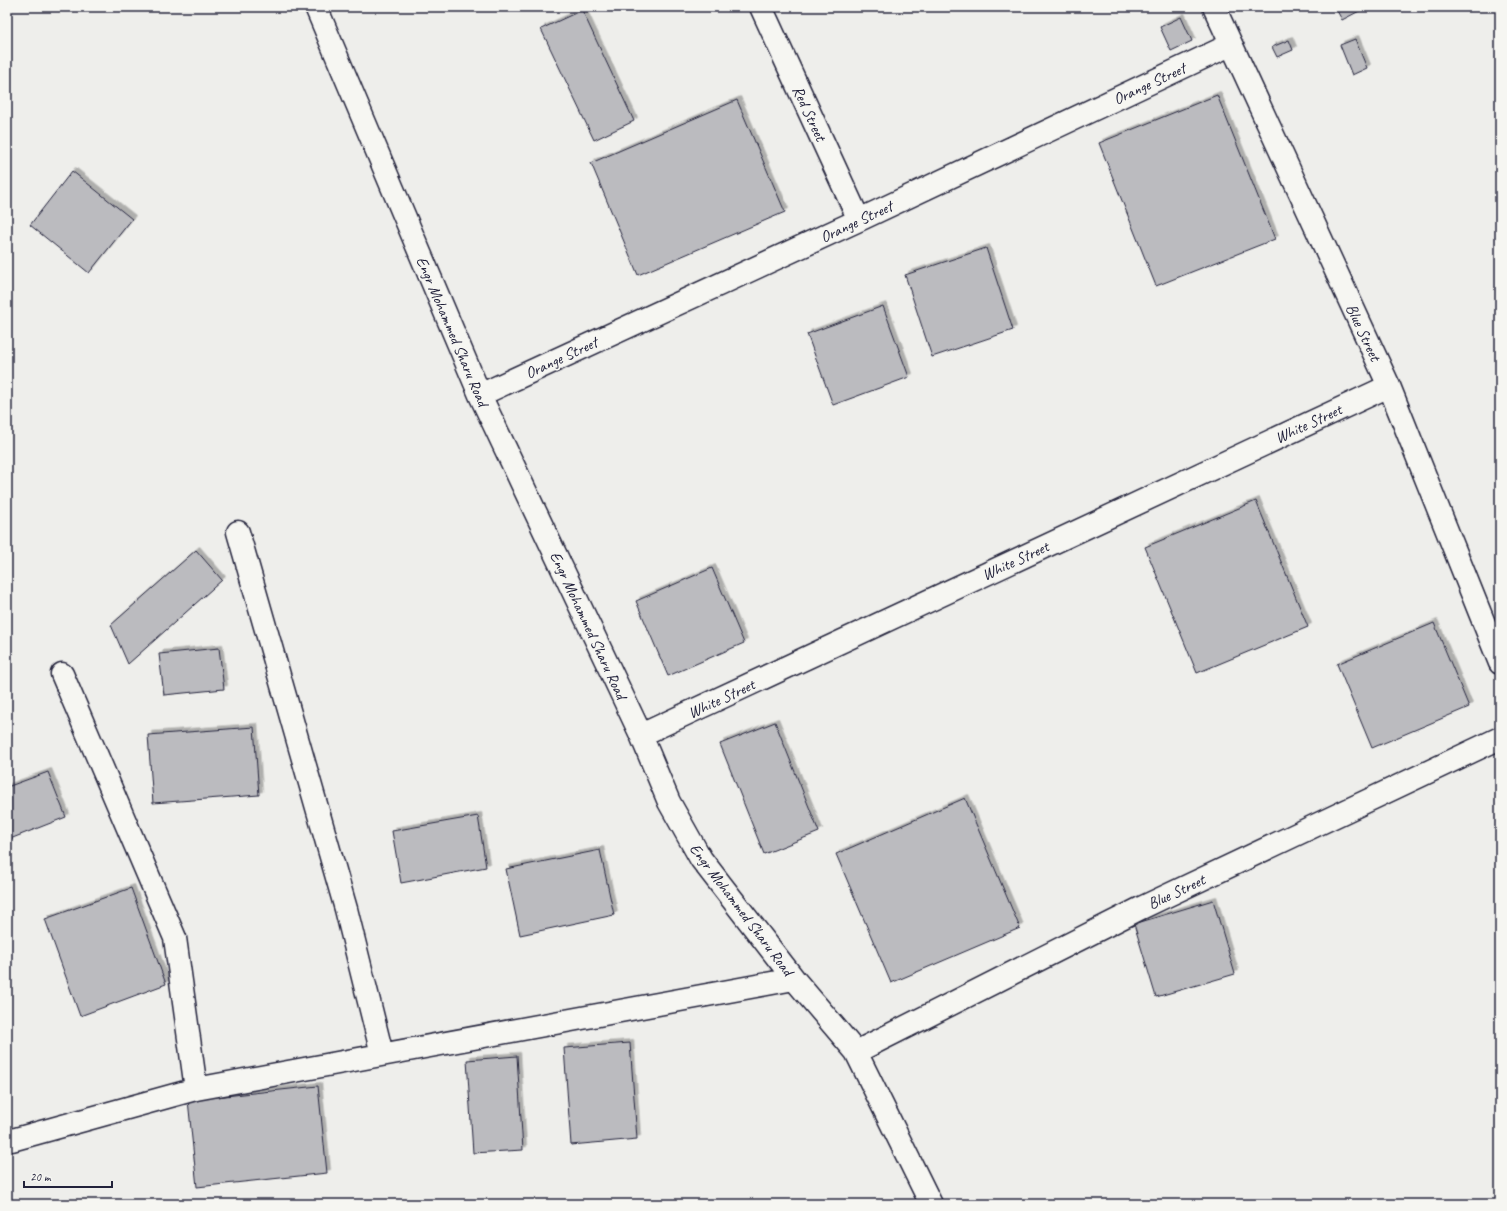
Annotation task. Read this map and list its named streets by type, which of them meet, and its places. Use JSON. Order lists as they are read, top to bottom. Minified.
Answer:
{"streets":{"street":["Orange Street","Red Street","Engr Mohammed Sharu Road","Blue Street","White Street"]},"crossings":[["Orange Street","Red Street"],["Orange Street","Engr Mohammed Sharu Road"],["Orange Street","Blue Street"],["Engr Mohammed Sharu Road","Blue Street"],["Engr Mohammed Sharu Road","White Street"],["Blue Street","White Street"]],"scale_bar":"20 m"}
